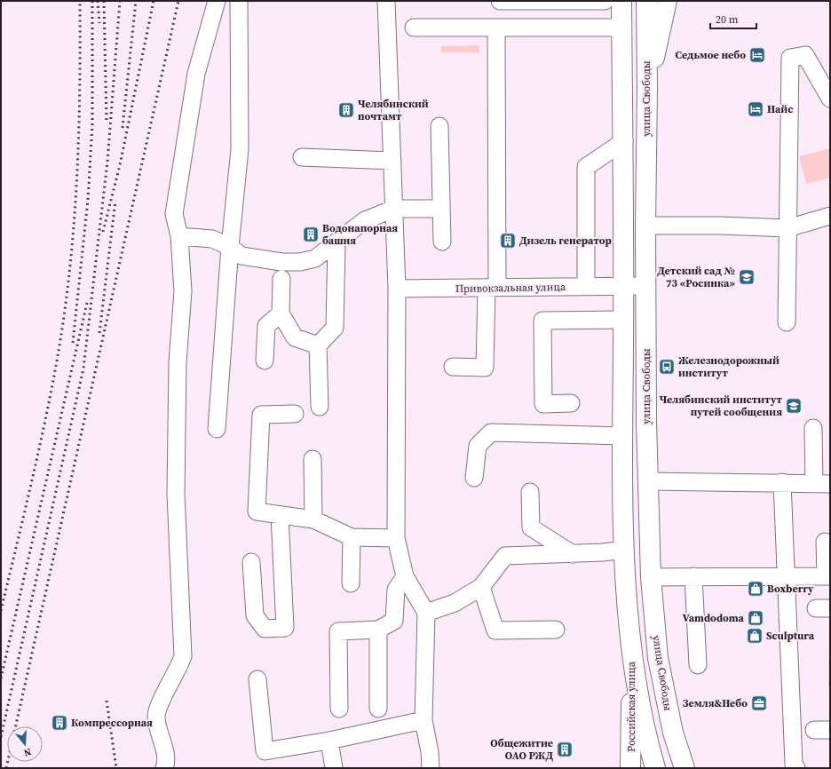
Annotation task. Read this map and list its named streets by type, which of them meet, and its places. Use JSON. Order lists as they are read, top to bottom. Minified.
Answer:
{"streets":{"main road":["улица Свободы","Российская улица"],"lane":["Привокзальная улица"]},"crossings":[["улица Свободы","Привокзальная улица"]],"places":{"hotel":["Седьмое небо","Найс"],"building":["Челябинский почтамт","Водонапорная башня","Дизель генератор","Компрессорная","Общежитие ОАО РЖД"],"school or university":["Детский сад № 73 «Росинка»","Челябинский институт путей сообщения"],"bus stop":["Железнодорожный институт"],"shop":["Boxberry","Vamdodoma","Sculptura"],"office":["Земля&Небо"]},"scale_bar":"20 m","north":"bottom"}
